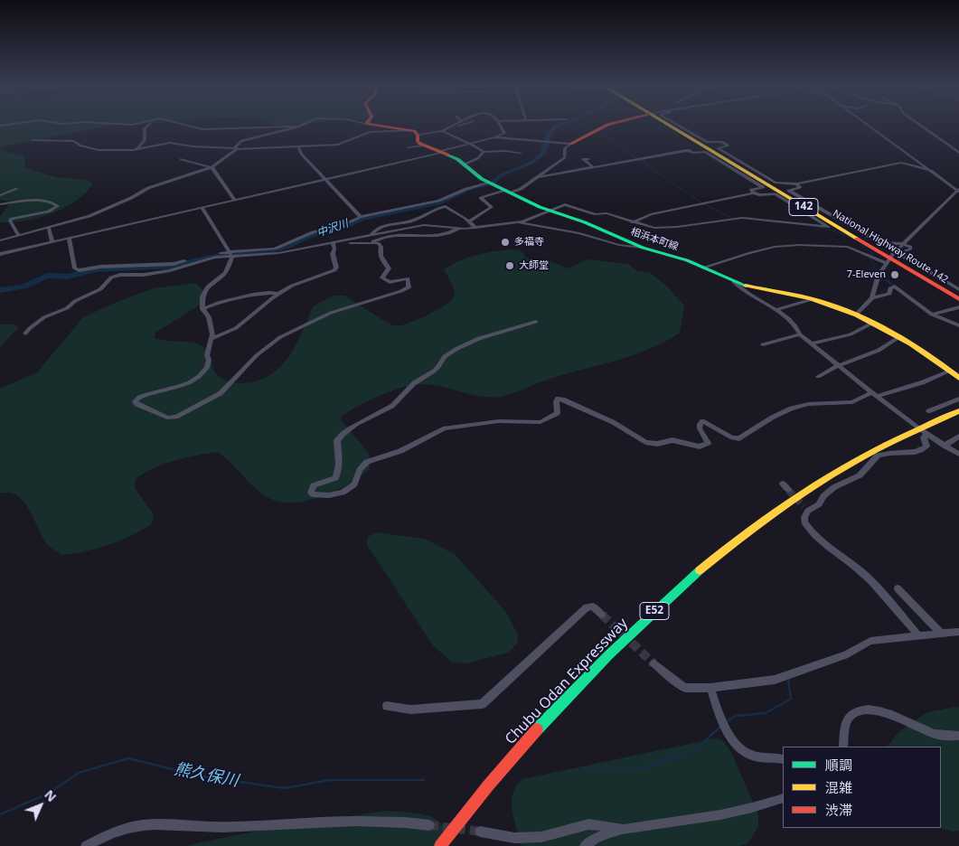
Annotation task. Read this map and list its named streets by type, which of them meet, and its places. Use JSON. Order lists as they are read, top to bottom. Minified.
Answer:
{"streets":{"main road":["142","相浜本町線","National Highway Route 142","E52","Chubu Odan Expressway"]},"water":["中沢川","熊久保川"],"places":["多福寺","大師堂","7-Eleven"],"legend":["順調","混雑","渋滞"],"north":"top right"}
